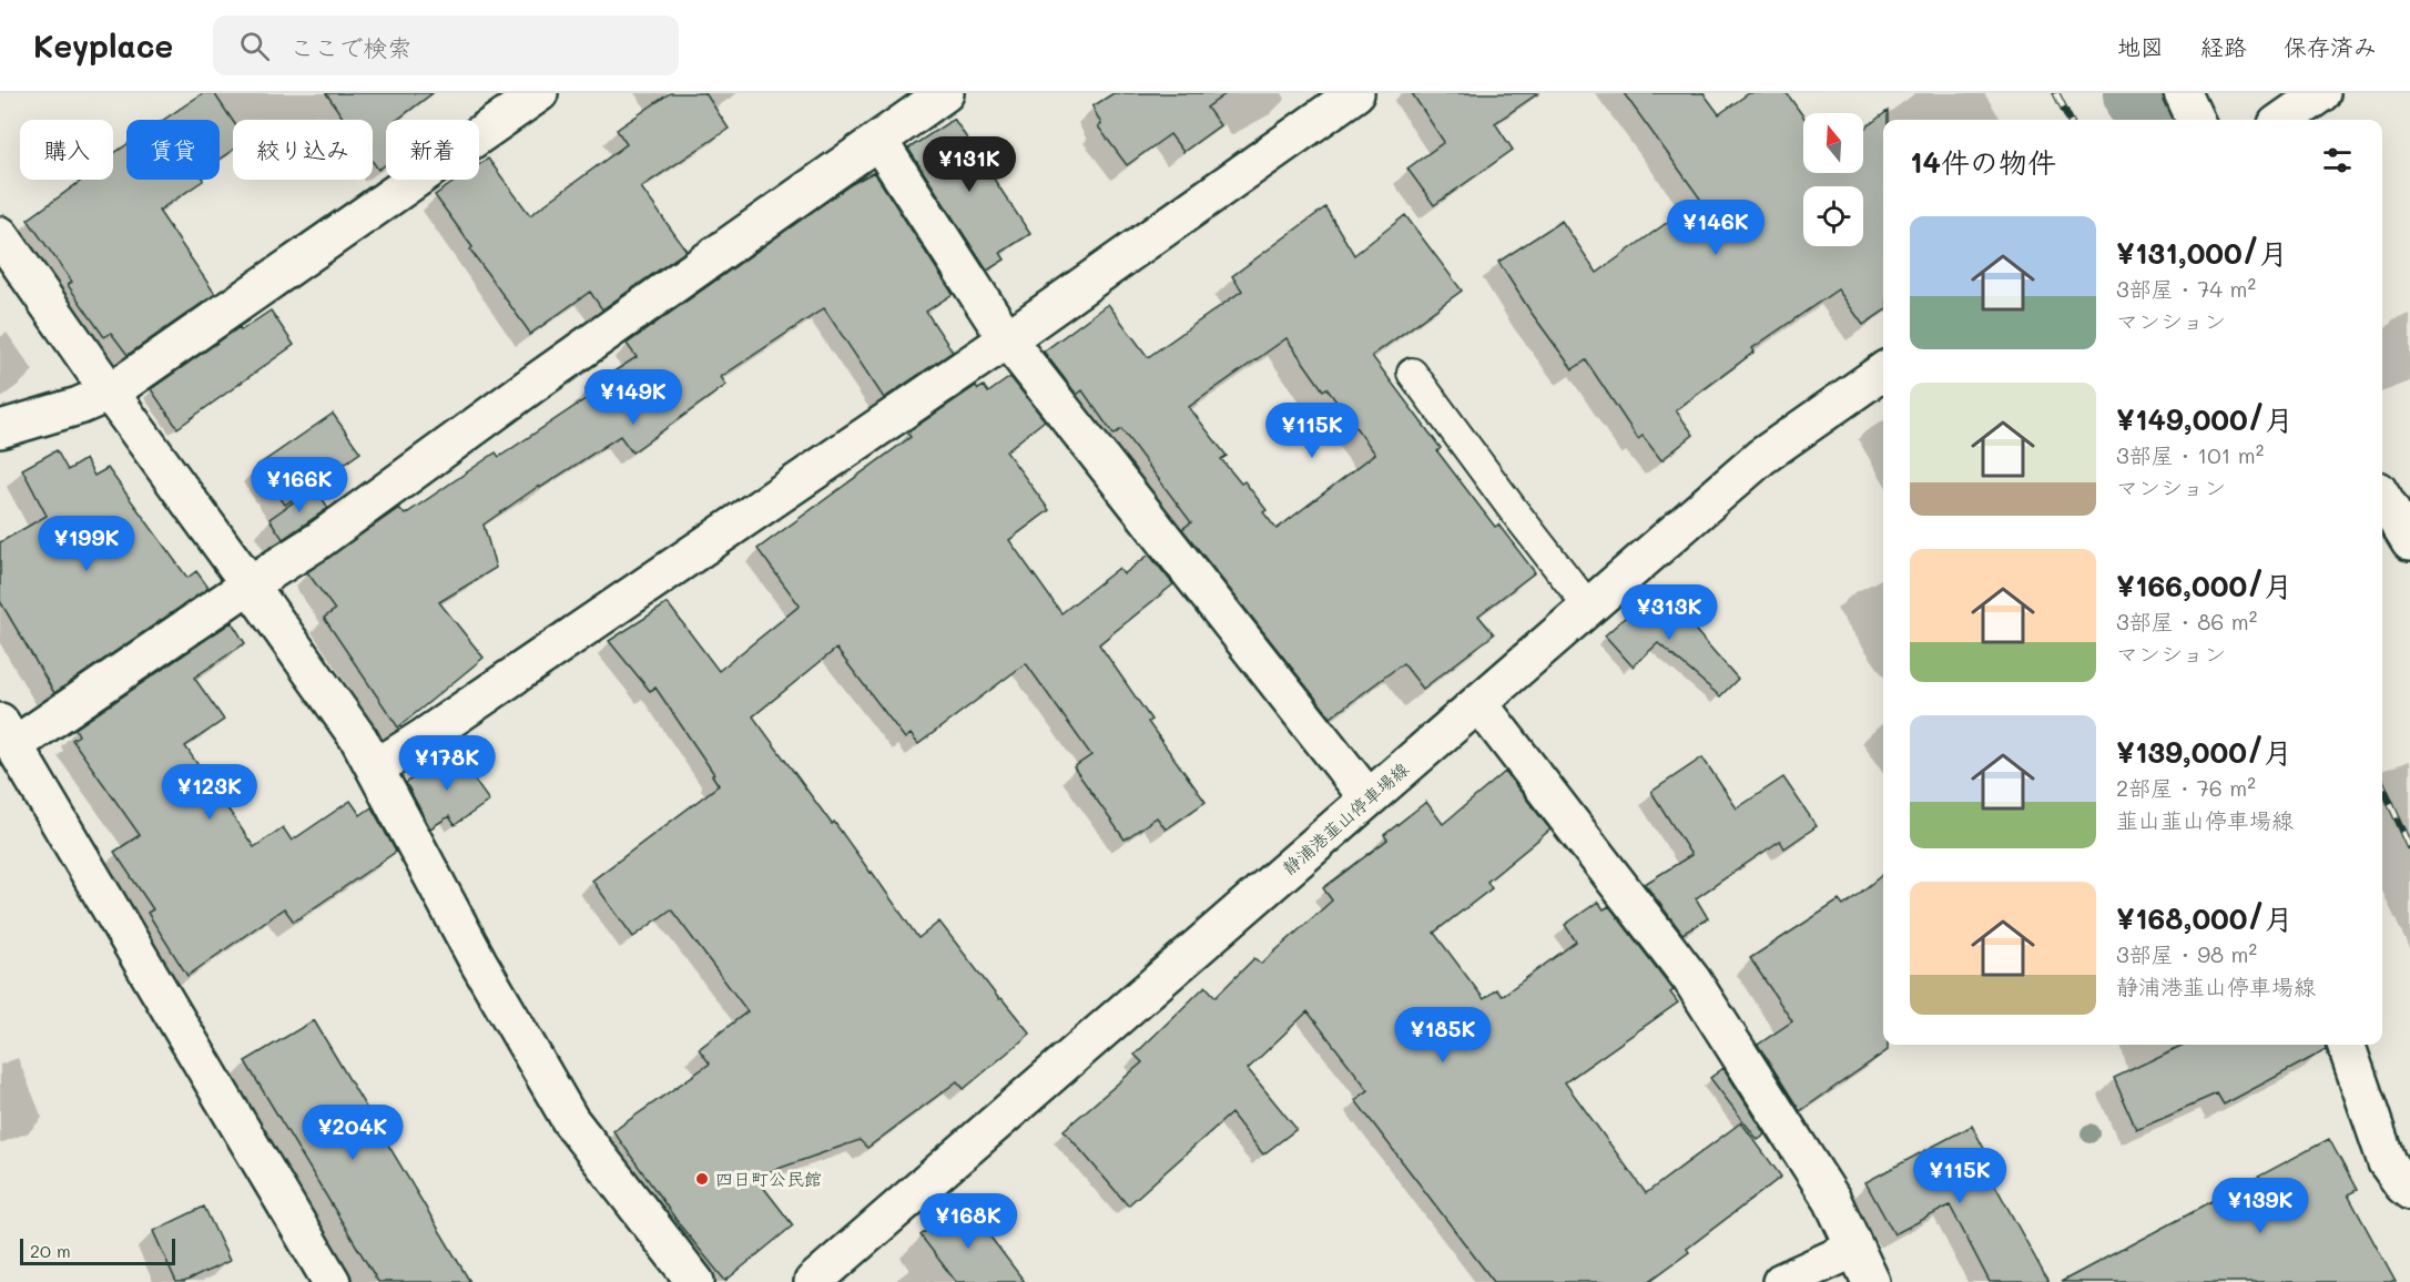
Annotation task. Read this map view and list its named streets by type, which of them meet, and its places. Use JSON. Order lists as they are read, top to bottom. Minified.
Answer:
{"streets":{"street":["静浦港韮山停車場線"]},"places":["四日町公民館"],"scale_bar":"20 m","north":"top","page":{"header":"Keyplace","search":"ここで検索","nav":["地図","経路","保存済み"],"chip":["購入","賃貸","絞り込み","新着"],"heading":"14件の物件","price":["¥131K","¥146K","¥149K","¥115K","¥166K","¥199K","¥313K","¥178K","¥123K","¥185K","¥204K","¥115K","¥139K","¥168K"],"list":[{"name":"¥131,000/月","note":"3部屋 · 74 m² · マンション"},{"name":"¥149,000/月","note":"3部屋 · 101 m² · マンション"},{"name":"¥166,000/月","note":"3部屋 · 86 m² · マンション"},{"name":"¥139,000/月","note":"2部屋 · 76 m² · 韮山韮山停車場線"},{"name":"¥168,000/月","note":"3部屋 · 98 m² · 静浦港韮山停車場線"}],"scale":"20 m"}}
